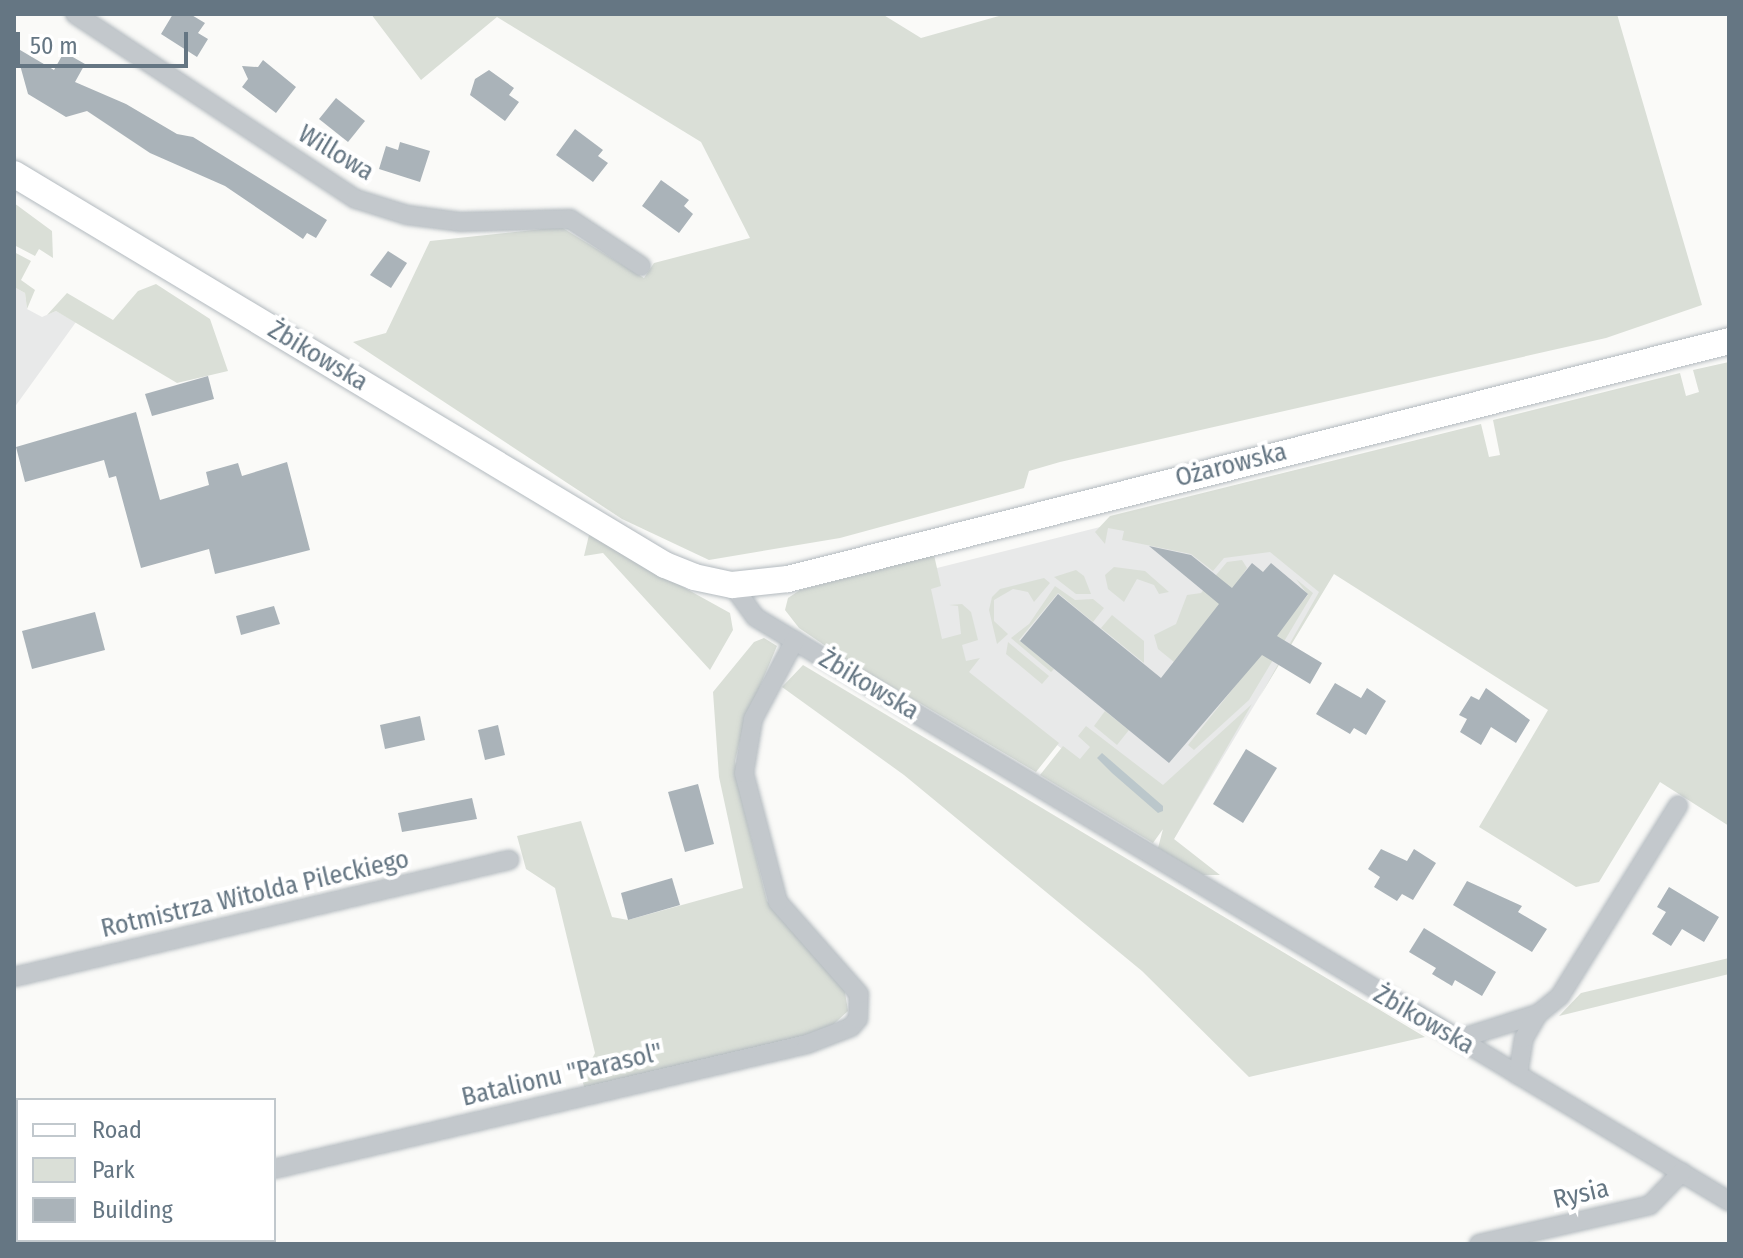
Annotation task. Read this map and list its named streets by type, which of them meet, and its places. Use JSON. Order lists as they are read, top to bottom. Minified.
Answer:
{"streets":{"main road":["Żbikowska","Ożarowska"],"street":["Willowa","Rotmistrza Witolda Pileckiego","Batalionu \"Parasol\"","Rysia"]},"crossings":[["Żbikowska","Ożarowska"],["Żbikowska","Batalionu \"Parasol\""],["Żbikowska","Rysia"]],"legend":["Road","Park","Building"],"scale_bar":"50 m"}
